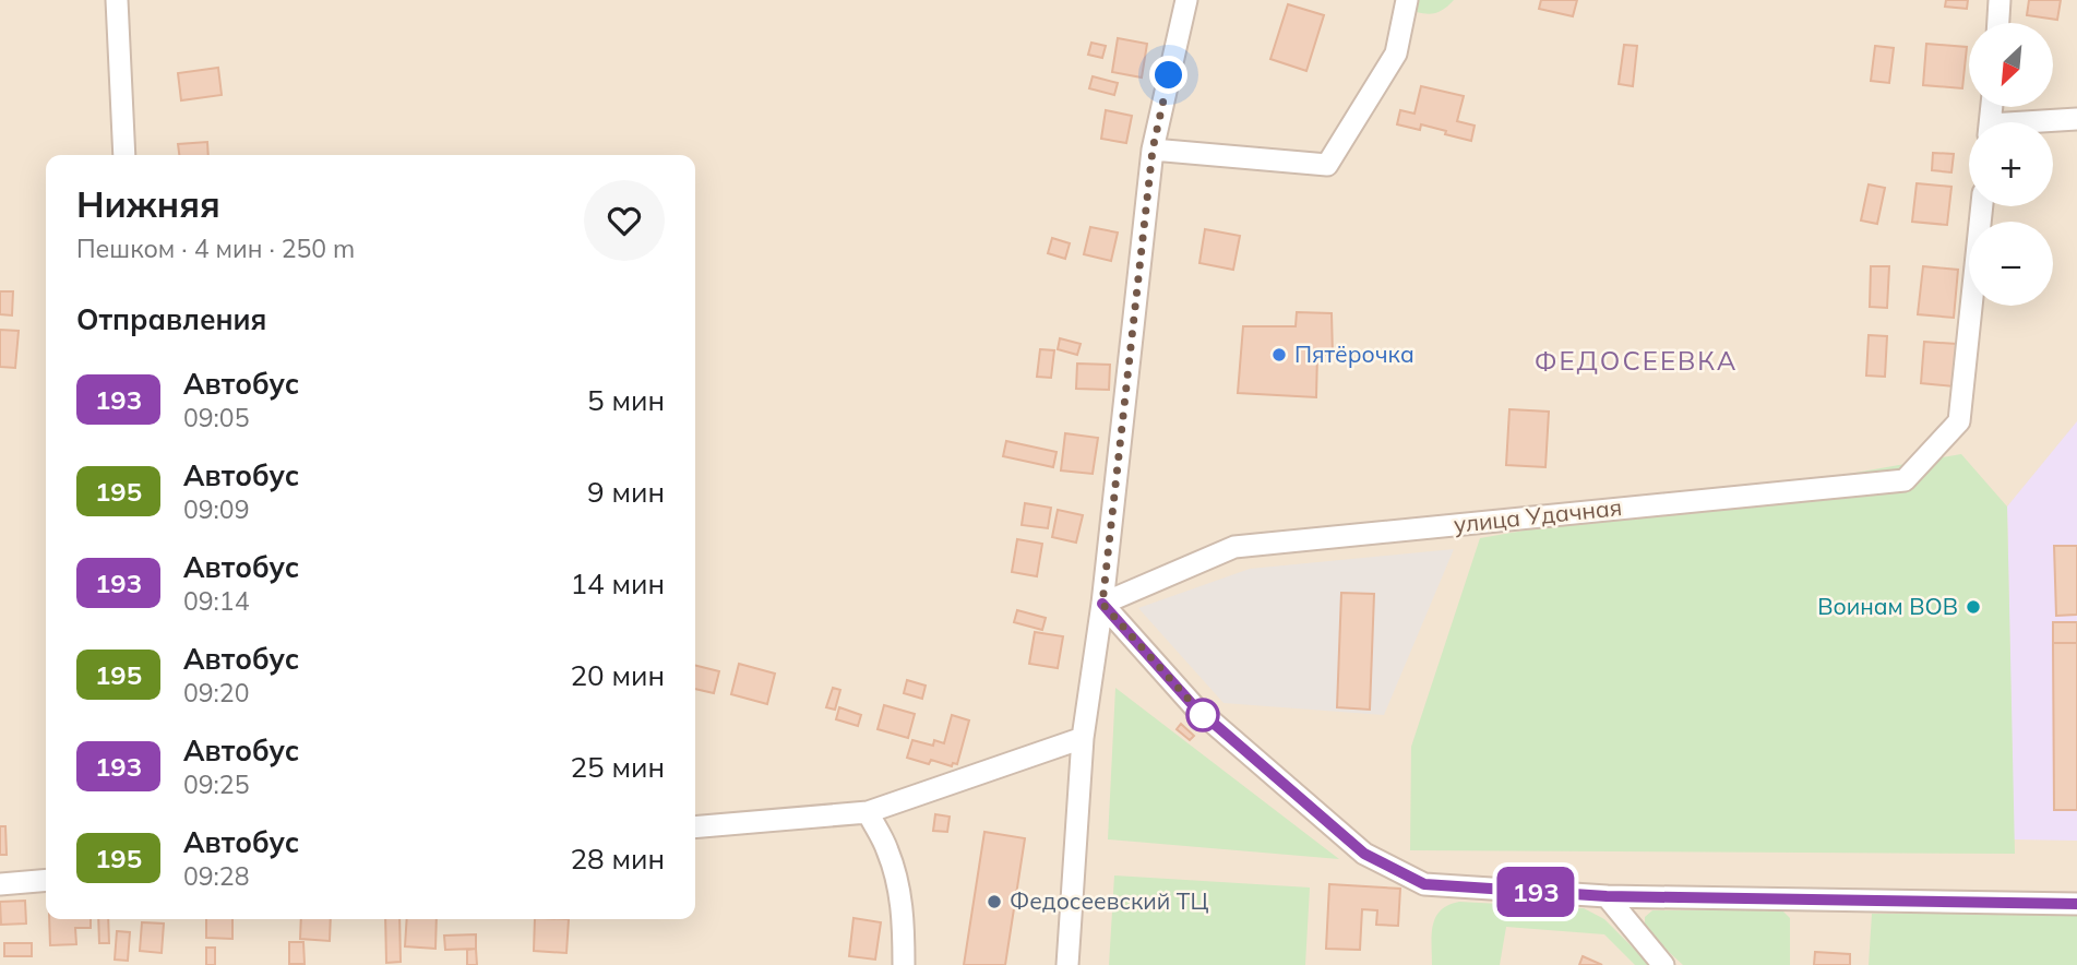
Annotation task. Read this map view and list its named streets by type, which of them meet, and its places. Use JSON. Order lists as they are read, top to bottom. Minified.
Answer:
{"streets":{"street":["улица Удачная"]},"districts":["ФЕДОСЕЕВКА"],"places":["Пятёрочка","Воинам ВОВ","Федосеевский ТЦ"],"lines":["bus line 193"],"north":"bottom left","page":{"on_map":"193","map_buttons":["+","−"],"heading":[["Нижняя","Пешком · 4 мин · 250 m"],"Отправления"],"list":[{"mark":"193","name":"Автобус","note":"09:05","value":"5 мин"},{"mark":"195","name":"Автобус","note":"09:09","value":"9 мин"},{"mark":"193","name":"Автобус","note":"09:14","value":"14 мин"},{"mark":"195","name":"Автобус","note":"09:20","value":"20 мин"},{"mark":"193","name":"Автобус","note":"09:25","value":"25 мин"},{"mark":"195","name":"Автобус","note":"09:28","value":"28 мин"}]}}
